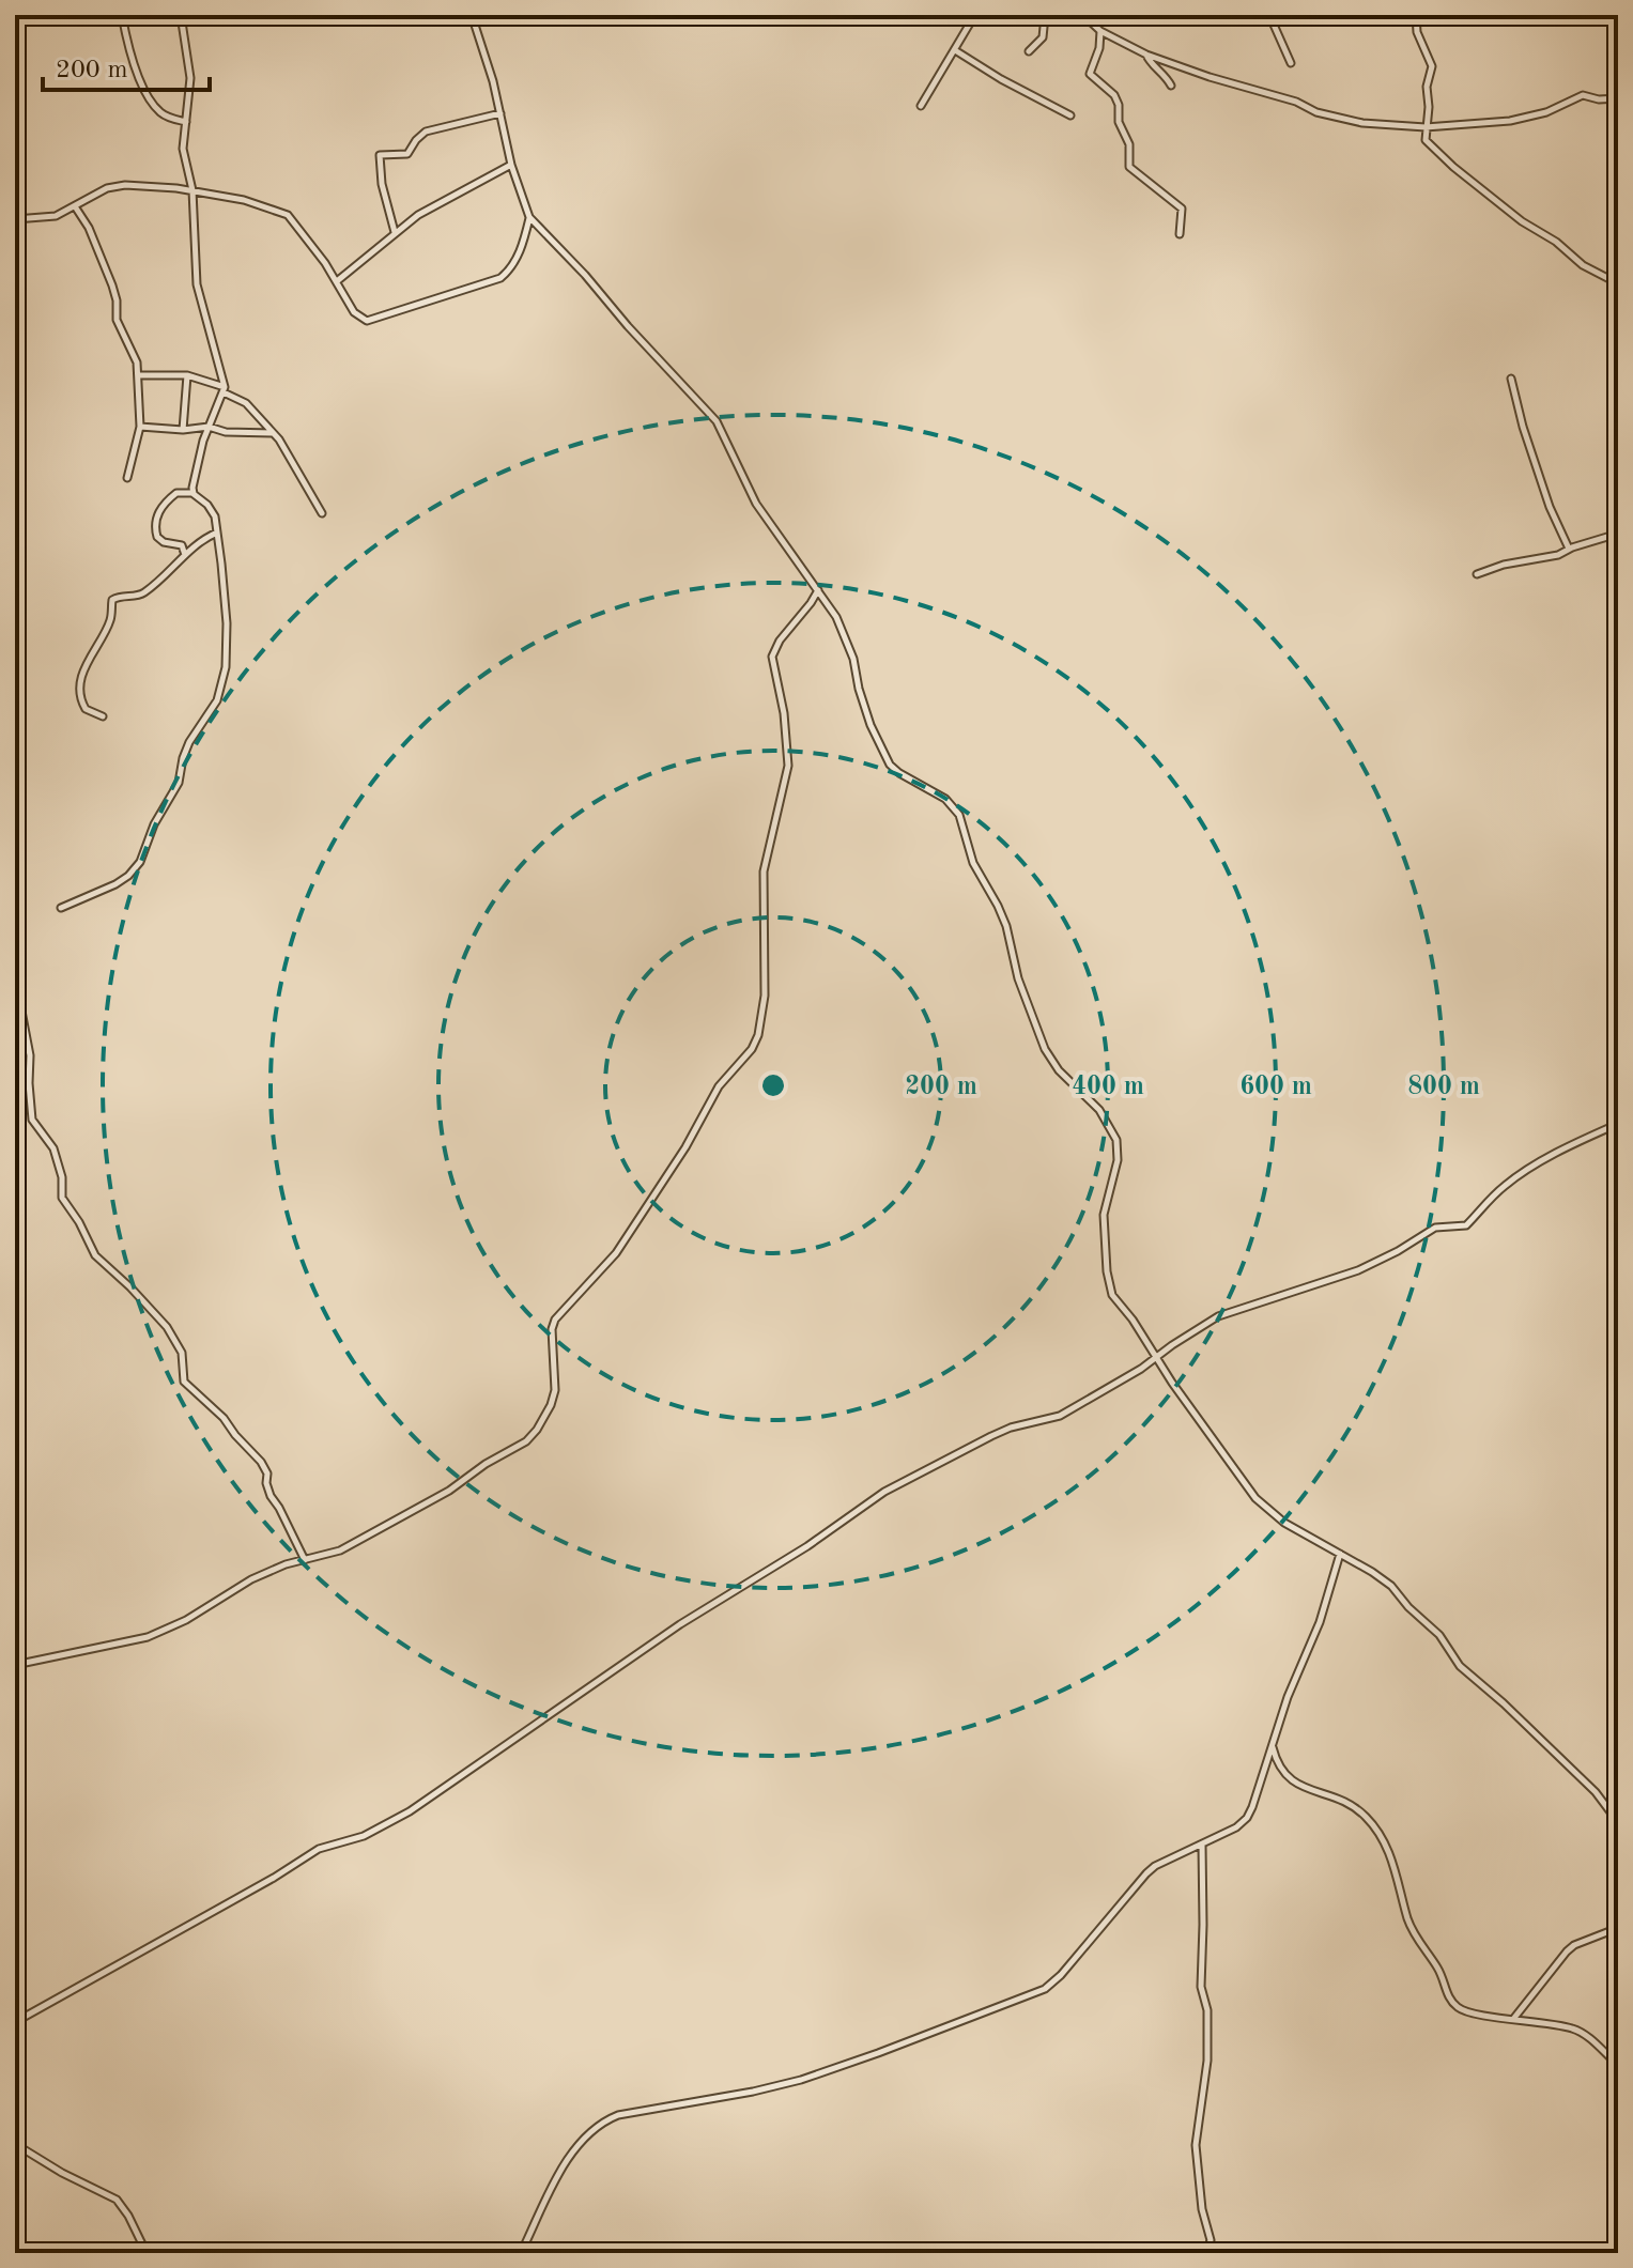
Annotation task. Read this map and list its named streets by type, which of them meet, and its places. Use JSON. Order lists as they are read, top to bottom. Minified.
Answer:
{"scale_bar":"200 m","rings":["200 m","400 m","600 m","800 m"]}
